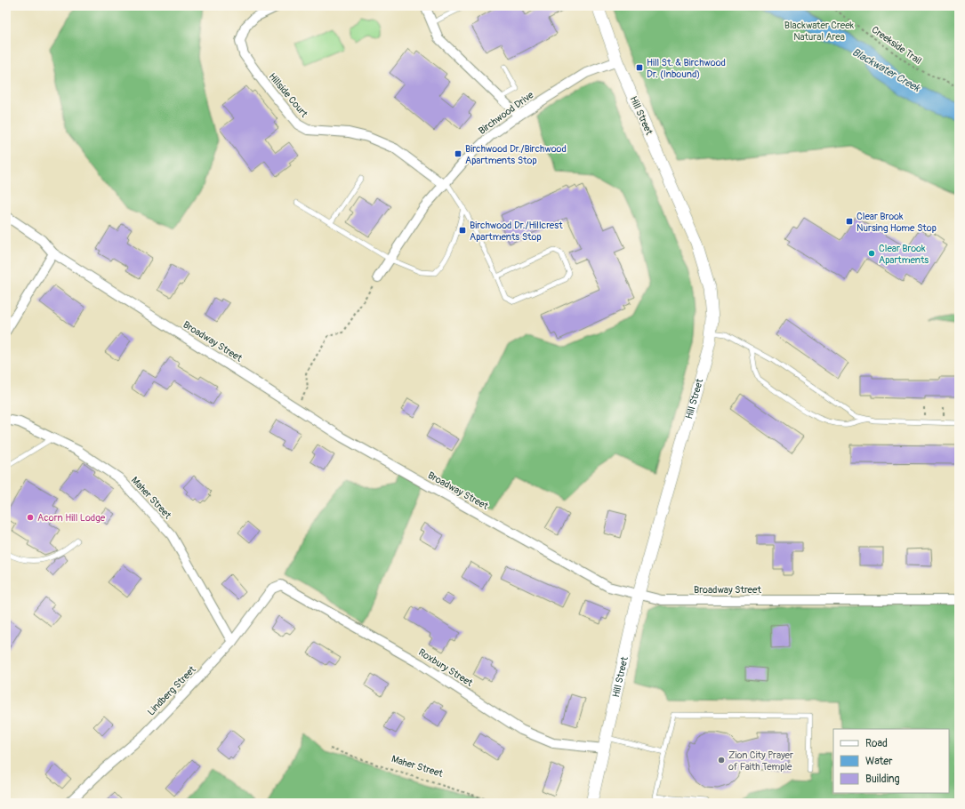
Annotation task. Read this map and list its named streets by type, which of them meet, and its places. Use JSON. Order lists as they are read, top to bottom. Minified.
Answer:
{"streets":{"street":["Hillside Court","Birchwood Drive","Hill Street","Broadway Street","Maher Street","Roxbury Street","Lindberg Street"],"path":["Creekside Trail"]},"crossings":[["Hillside Court","Birchwood Drive"],["Birchwood Drive","Hill Street"],["Hill Street","Broadway Street"],["Hill Street","Roxbury Street"],["Maher Street","Lindberg Street"],["Roxbury Street","Lindberg Street"]],"water":["Blackwater Creek"],"parks":["Blackwater Creek Natural Area"],"places":{"transit":["Hill St. & Birchwood Dr. (Inbound)","Birchwood Dr./Birchwood Apartments Stop","Clear Brook Nursing Home Stop","Birchwood Dr./Hillcrest Apartments Stop"],"other":["Clear Brook Apartments","Acorn Hill Lodge","Zion City Prayer of Faith Temple"]},"legend":["Road","Water","Building"]}
